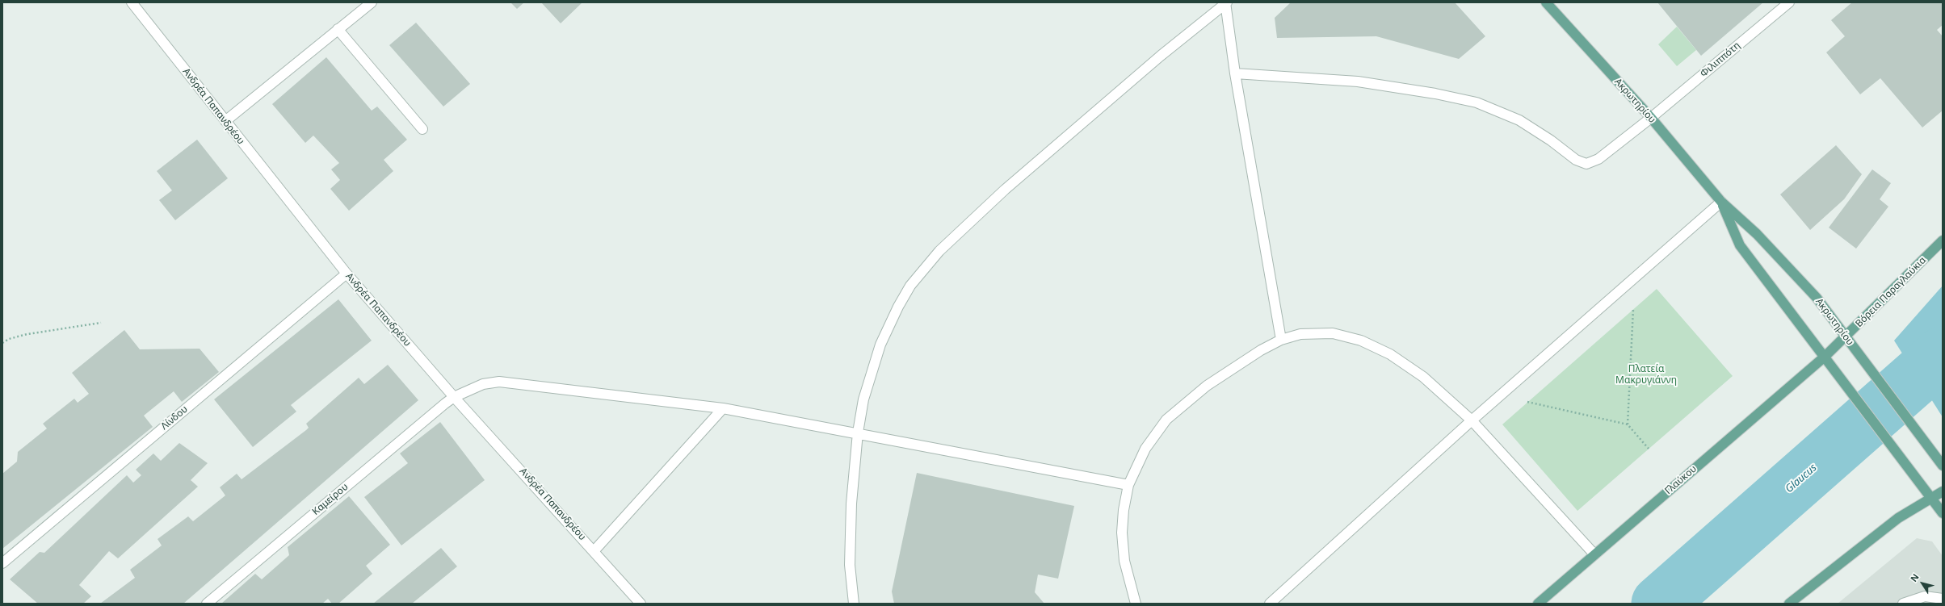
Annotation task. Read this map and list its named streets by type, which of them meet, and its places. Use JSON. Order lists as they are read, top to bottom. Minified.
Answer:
{"streets":{"main road":["Ακρωτηρίου","Βόρεια Παραγλαύκια","Γλαύκου"],"street":["Φιλιππότη","Ανδρέα Παπανδρέου","Λίνδου","Καμείρου"]},"crossings":[["Φιλιππότη","Ακρωτηρίου"],["Ακρωτηρίου","Βόρεια Παραγλαύκια"],["Ακρωτηρίου","Γλαύκου"],["Ανδρέα Παπανδρέου","Λίνδου"],["Ανδρέα Παπανδρέου","Καμείρου"],["Βόρεια Παραγλαύκια","Γλαύκου"]],"water":["Glaucus"],"parks":["Πλατεία Μακρυγιάννη"],"north":"top left"}
